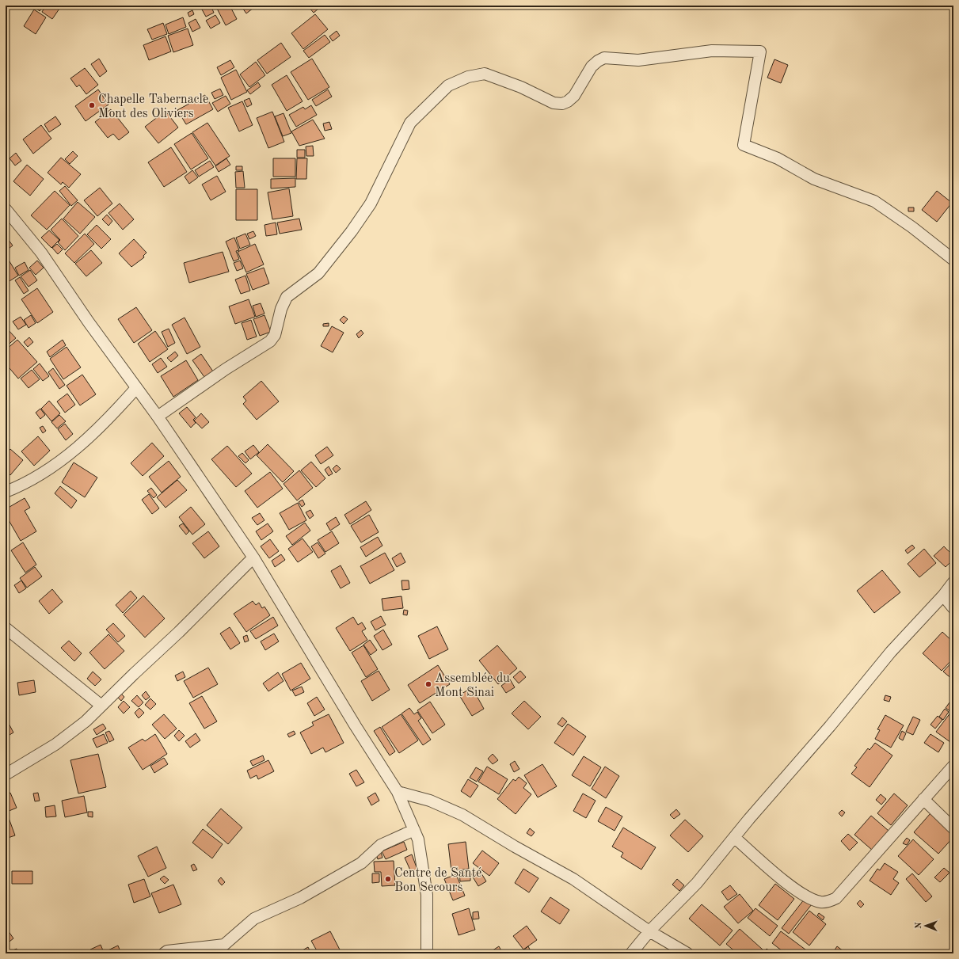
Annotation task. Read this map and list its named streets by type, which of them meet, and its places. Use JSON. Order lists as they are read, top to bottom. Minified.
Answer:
{"places":["Chapelle Tabernacle Mont des Oliviers","Assemblée du Mont Sinai","Centre de Santé Bon Secours"],"north":"left"}
